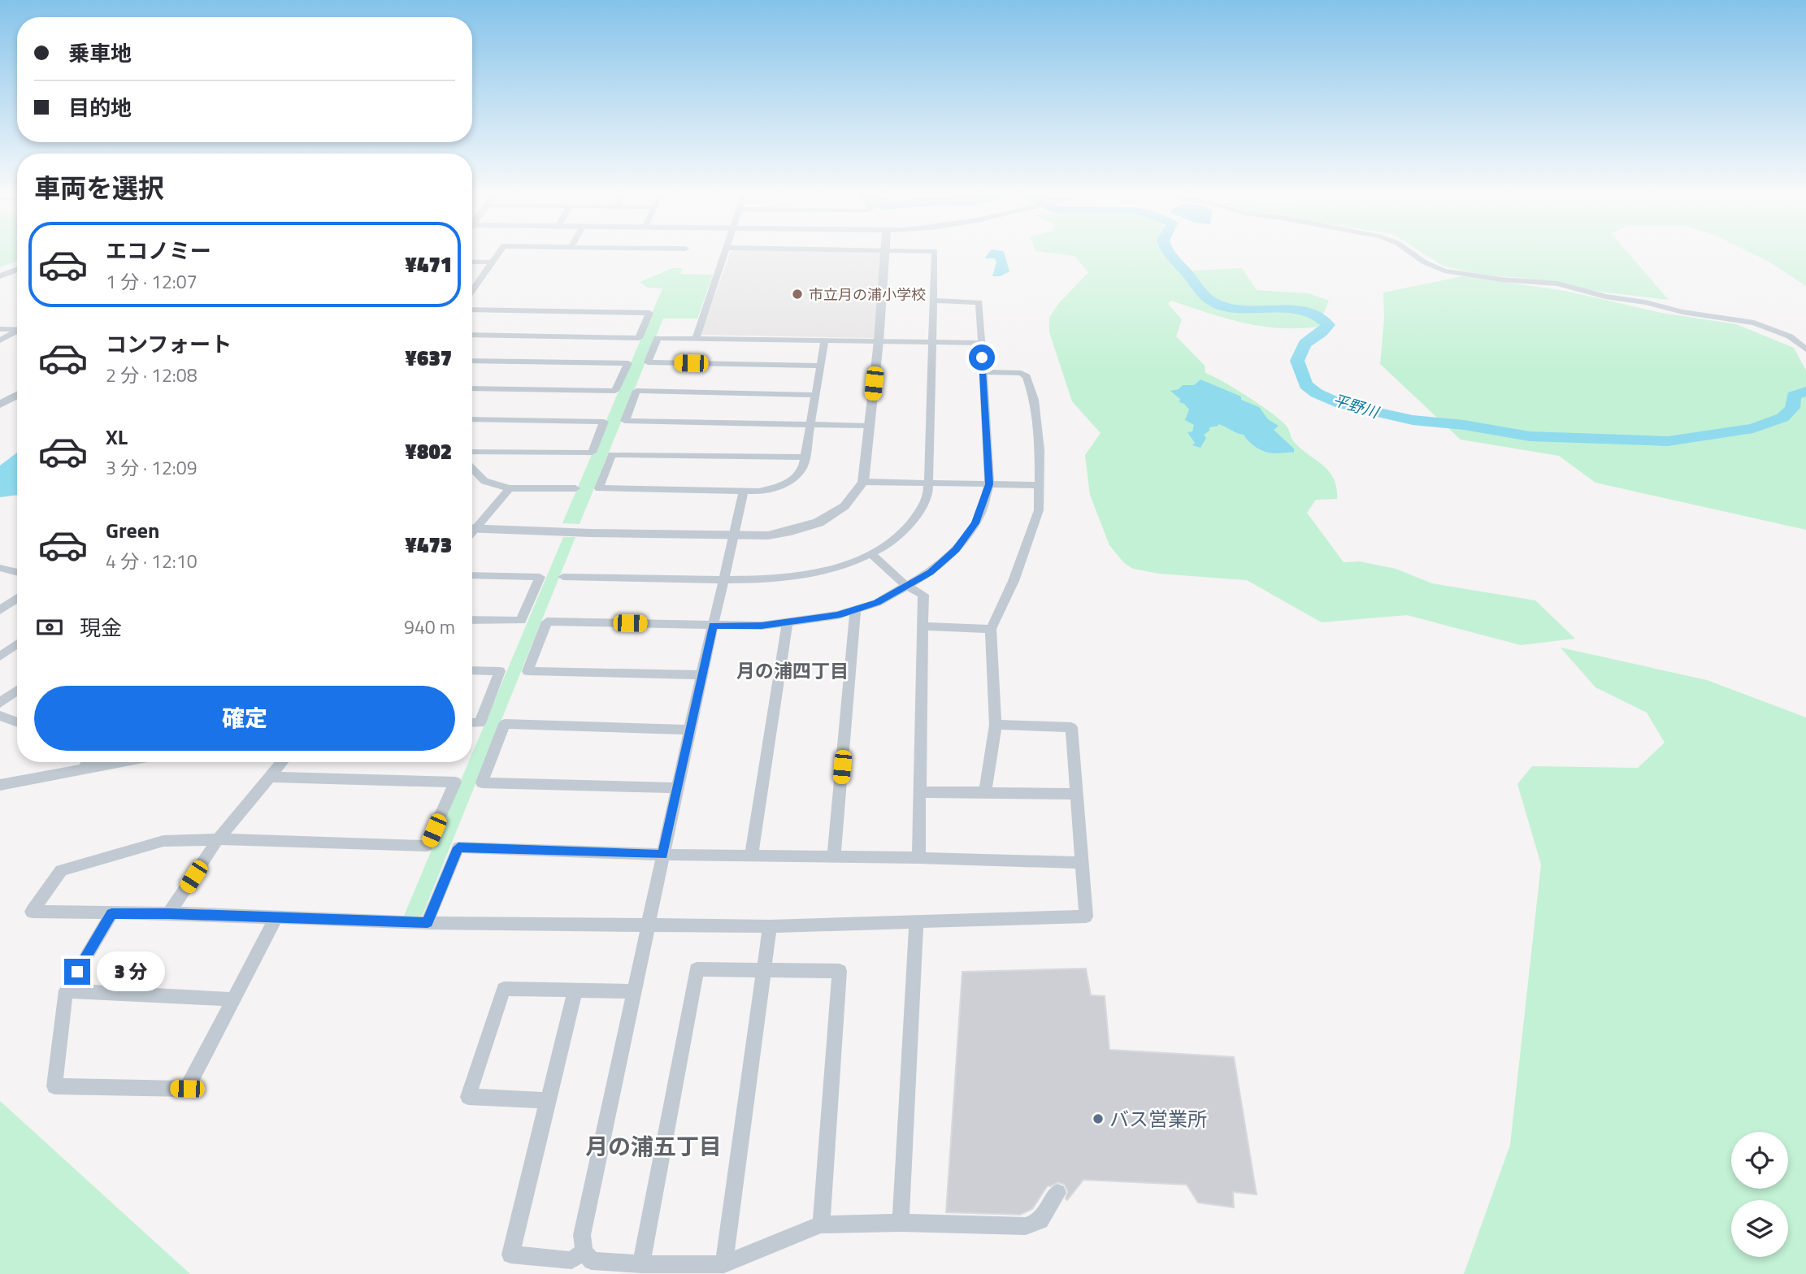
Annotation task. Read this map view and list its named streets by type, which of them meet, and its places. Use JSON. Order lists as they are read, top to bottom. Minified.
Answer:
{"districts":["月の浦四丁目","月の浦五丁目"],"water":["平野川"],"places":["市立月の浦小学校","バス営業所"],"page":{"banner":["乗車地","目的地"],"heading":"車両を選択","list":[{"name":"エコノミー","note":"1 分 · 12:07","value":"¥471"},{"name":"コンフォート","note":"2 分 · 12:08","value":"¥637"},{"name":"XL","note":"3 分 · 12:09","value":"¥802"},{"name":"Green","note":"4 分 · 12:10","value":"¥473"}],"pay":["現金","940 m"],"buttons":"確定","bubble":"3 分"}}
